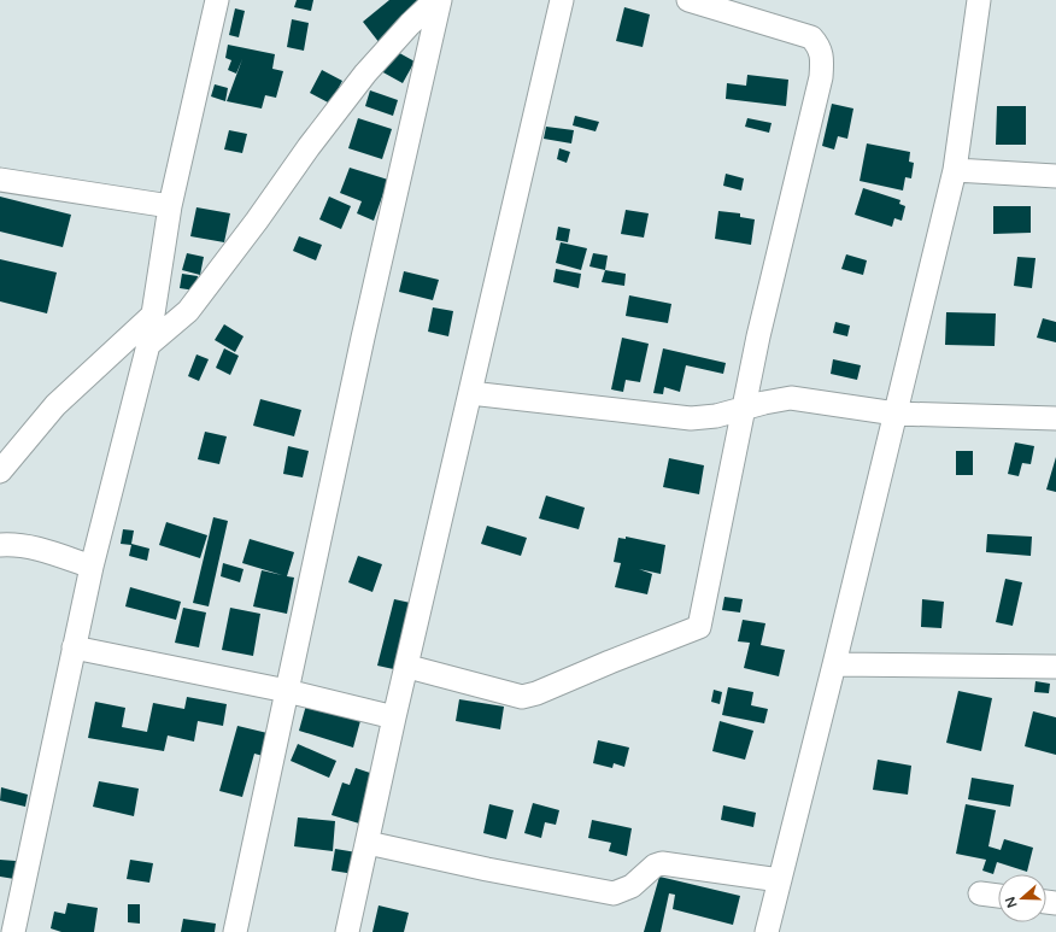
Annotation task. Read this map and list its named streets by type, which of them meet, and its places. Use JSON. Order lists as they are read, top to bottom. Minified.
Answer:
{"north":"left"}
